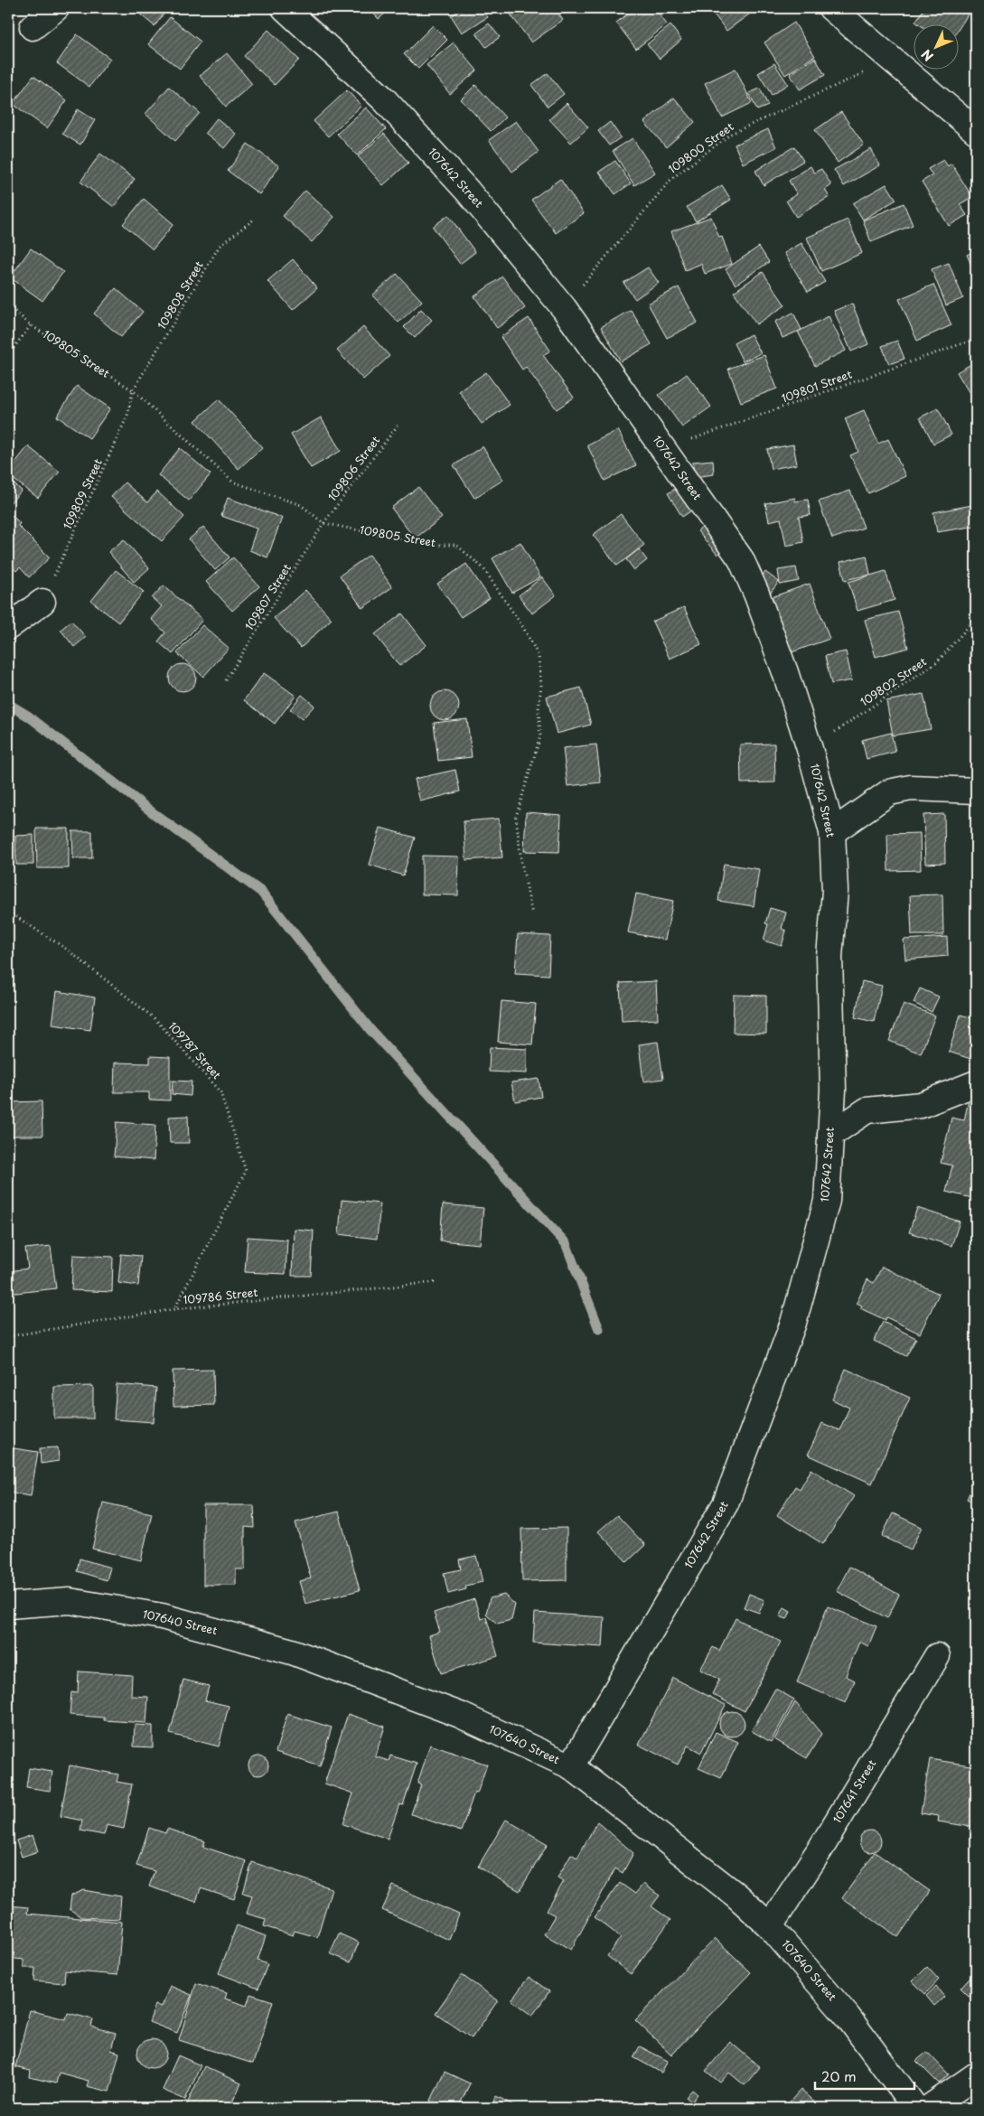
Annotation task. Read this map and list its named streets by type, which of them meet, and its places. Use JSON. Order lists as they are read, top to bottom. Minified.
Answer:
{"streets":{"street":["107642 Street","107640 Street","107641 Street"],"path":["109800 Street","109808 Street","109805 Street","109801 Street","109806 Street","109809 Street","109807 Street","109802 Street","109787 Street","109786 Street"]},"crossings":[["109800 Street","107642 Street"],["107642 Street","109801 Street"],["107642 Street","109802 Street"],["107642 Street","107640 Street"],["109808 Street","109805 Street"],["109808 Street","109809 Street"],["109805 Street","109806 Street"],["109805 Street","109809 Street"],["109805 Street","109807 Street"],["109806 Street","109807 Street"],["109787 Street","109786 Street"],["107640 Street","107641 Street"]],"scale_bar":"20 m","north":"bottom left"}
